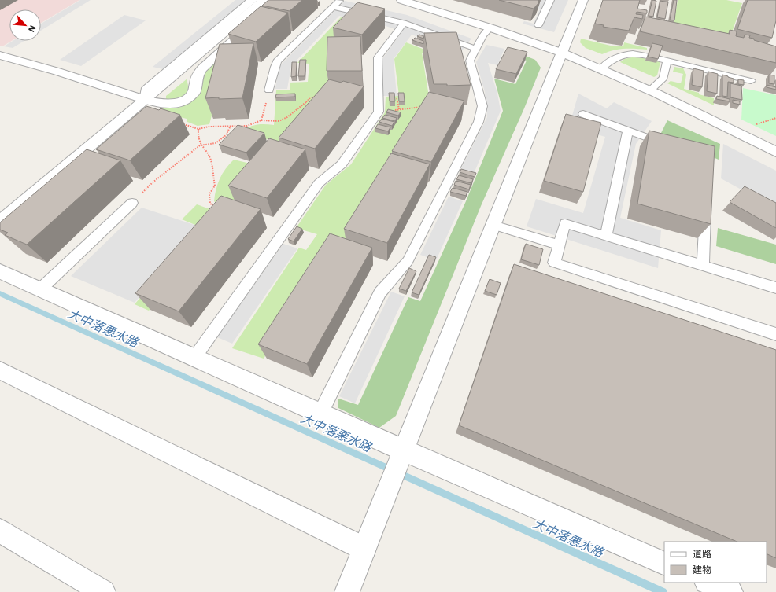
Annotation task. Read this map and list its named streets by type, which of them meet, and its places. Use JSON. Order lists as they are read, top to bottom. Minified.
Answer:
{"water":["大中落悪水路"],"legend":["道路","建物"],"north":"bottom right"}
